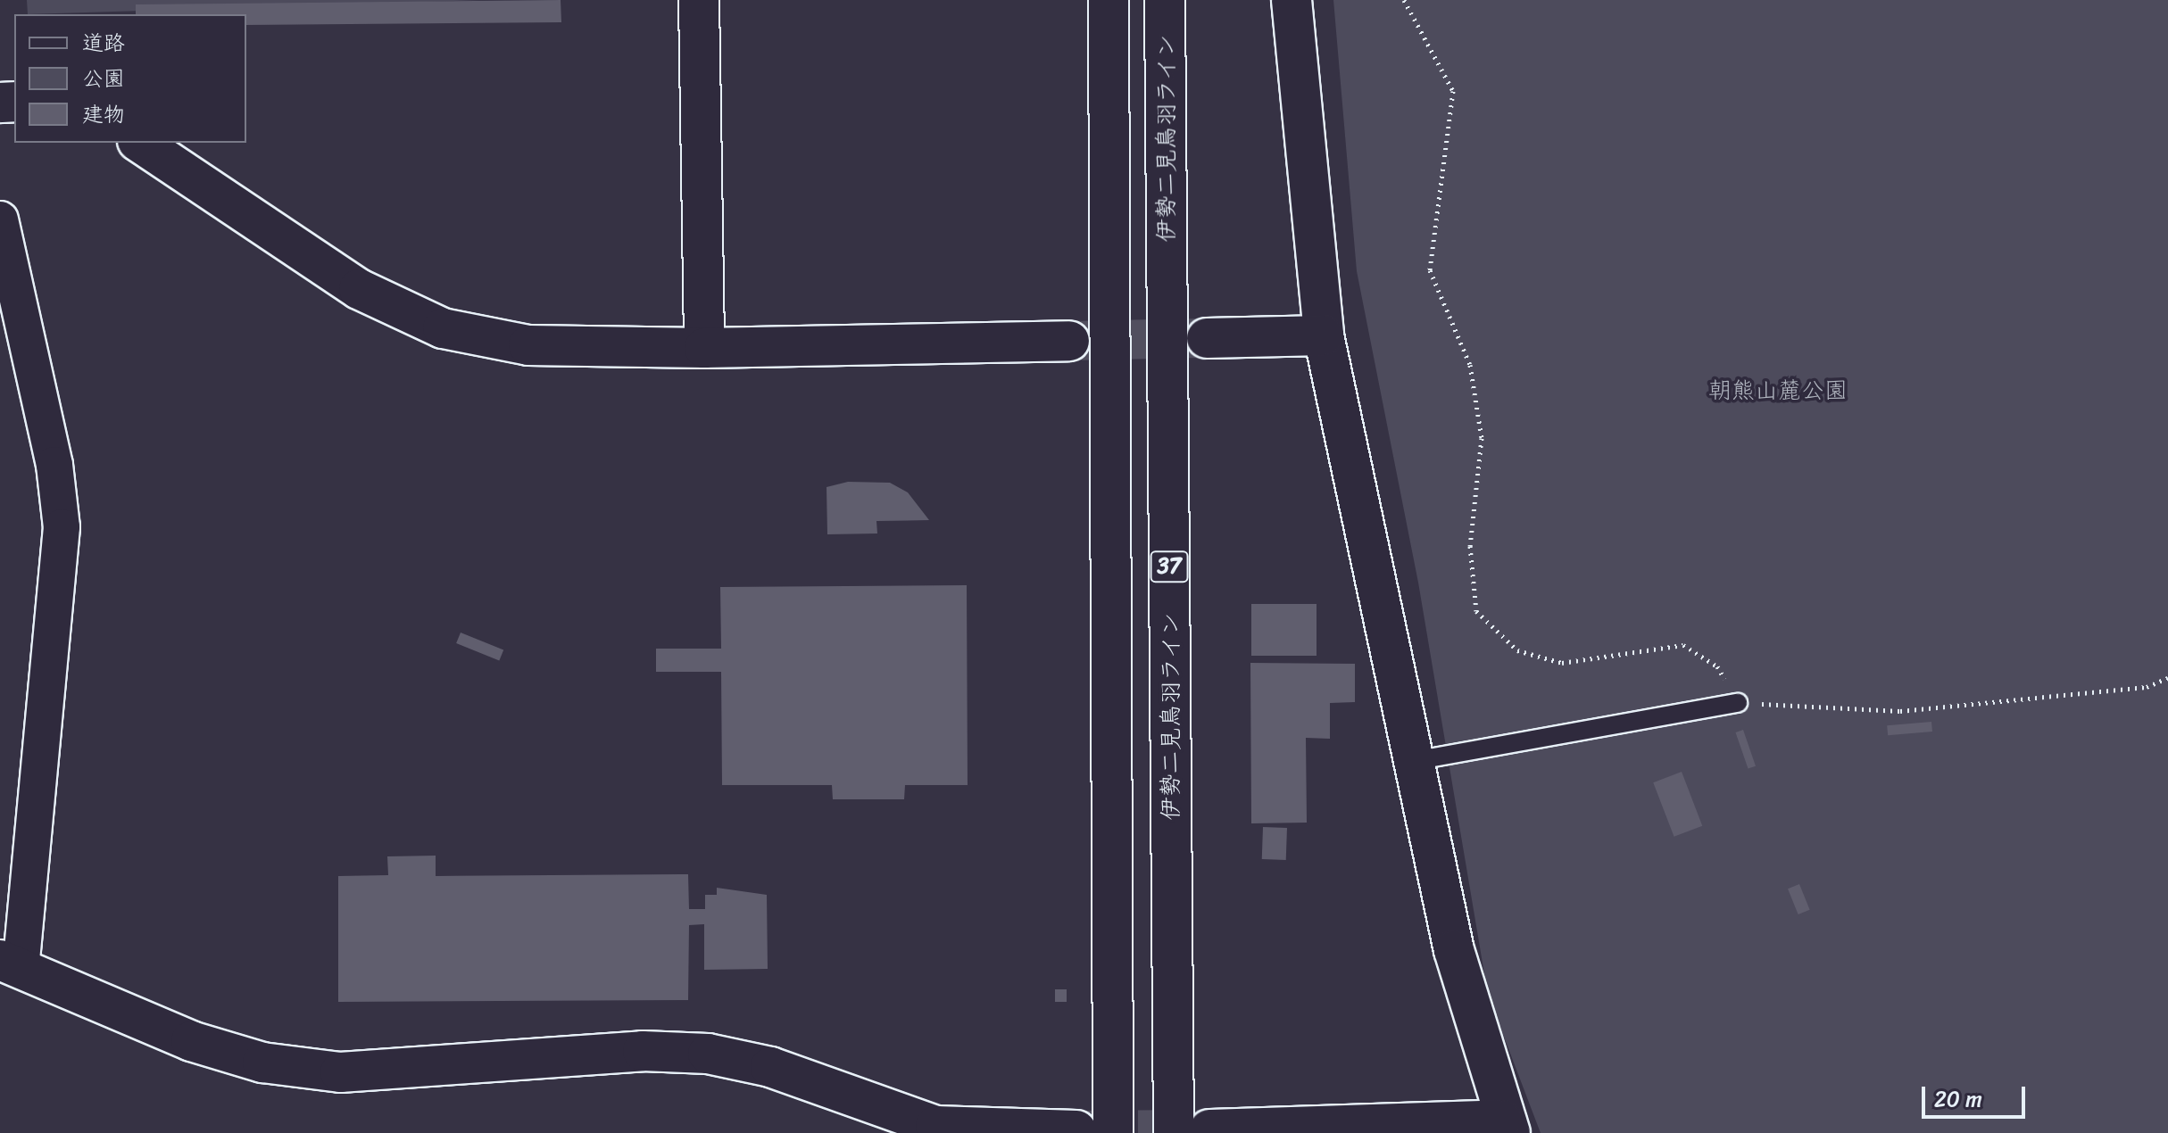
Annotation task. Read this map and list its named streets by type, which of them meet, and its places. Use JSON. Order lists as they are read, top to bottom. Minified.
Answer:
{"streets":{"street":["伊勢二見鳥羽ライン","37"]},"parks":["朝熊山麓公園"],"legend":["道路","公園","建物"],"scale_bar":"20 m"}
